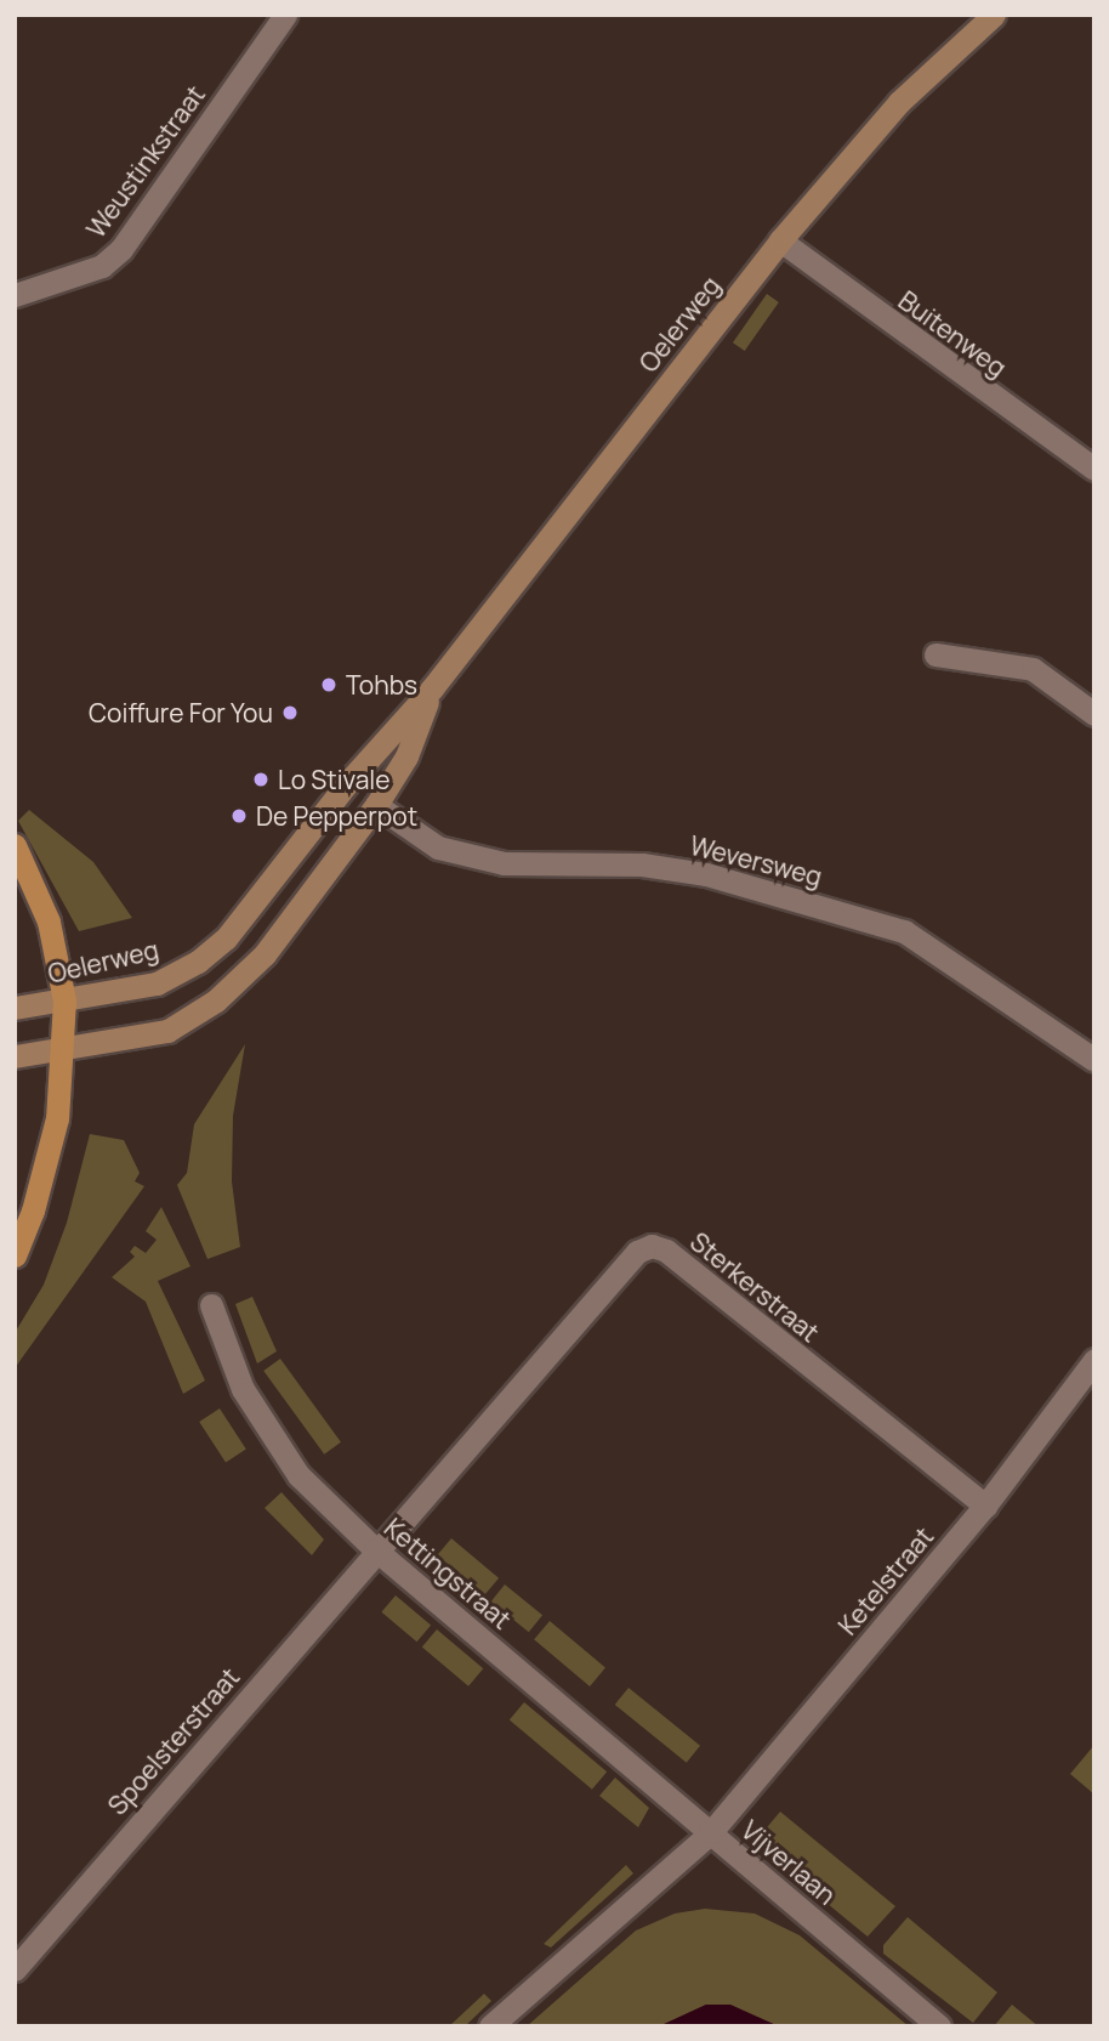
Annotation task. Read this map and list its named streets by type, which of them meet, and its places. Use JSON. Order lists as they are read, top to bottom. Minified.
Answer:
{"streets":{"main road":["Oelerweg"],"street":["Weustinkstraat","Buitenweg","Weversweg","Sterkerstraat","Kettingstraat","Ketelstraat","Spoelsterstraat","Vijverlaan"]},"crossings":[["Oelerweg","Buitenweg"],["Oelerweg","Weversweg"],["Sterkerstraat","Kettingstraat"],["Sterkerstraat","Ketelstraat"],["Sterkerstraat","Spoelsterstraat"],["Kettingstraat","Ketelstraat"],["Kettingstraat","Spoelsterstraat"],["Kettingstraat","Vijverlaan"],["Ketelstraat","Vijverlaan"]],"places":["Tohbs","Coiffure For You","Lo Stivale","De Pepperpot"]}
